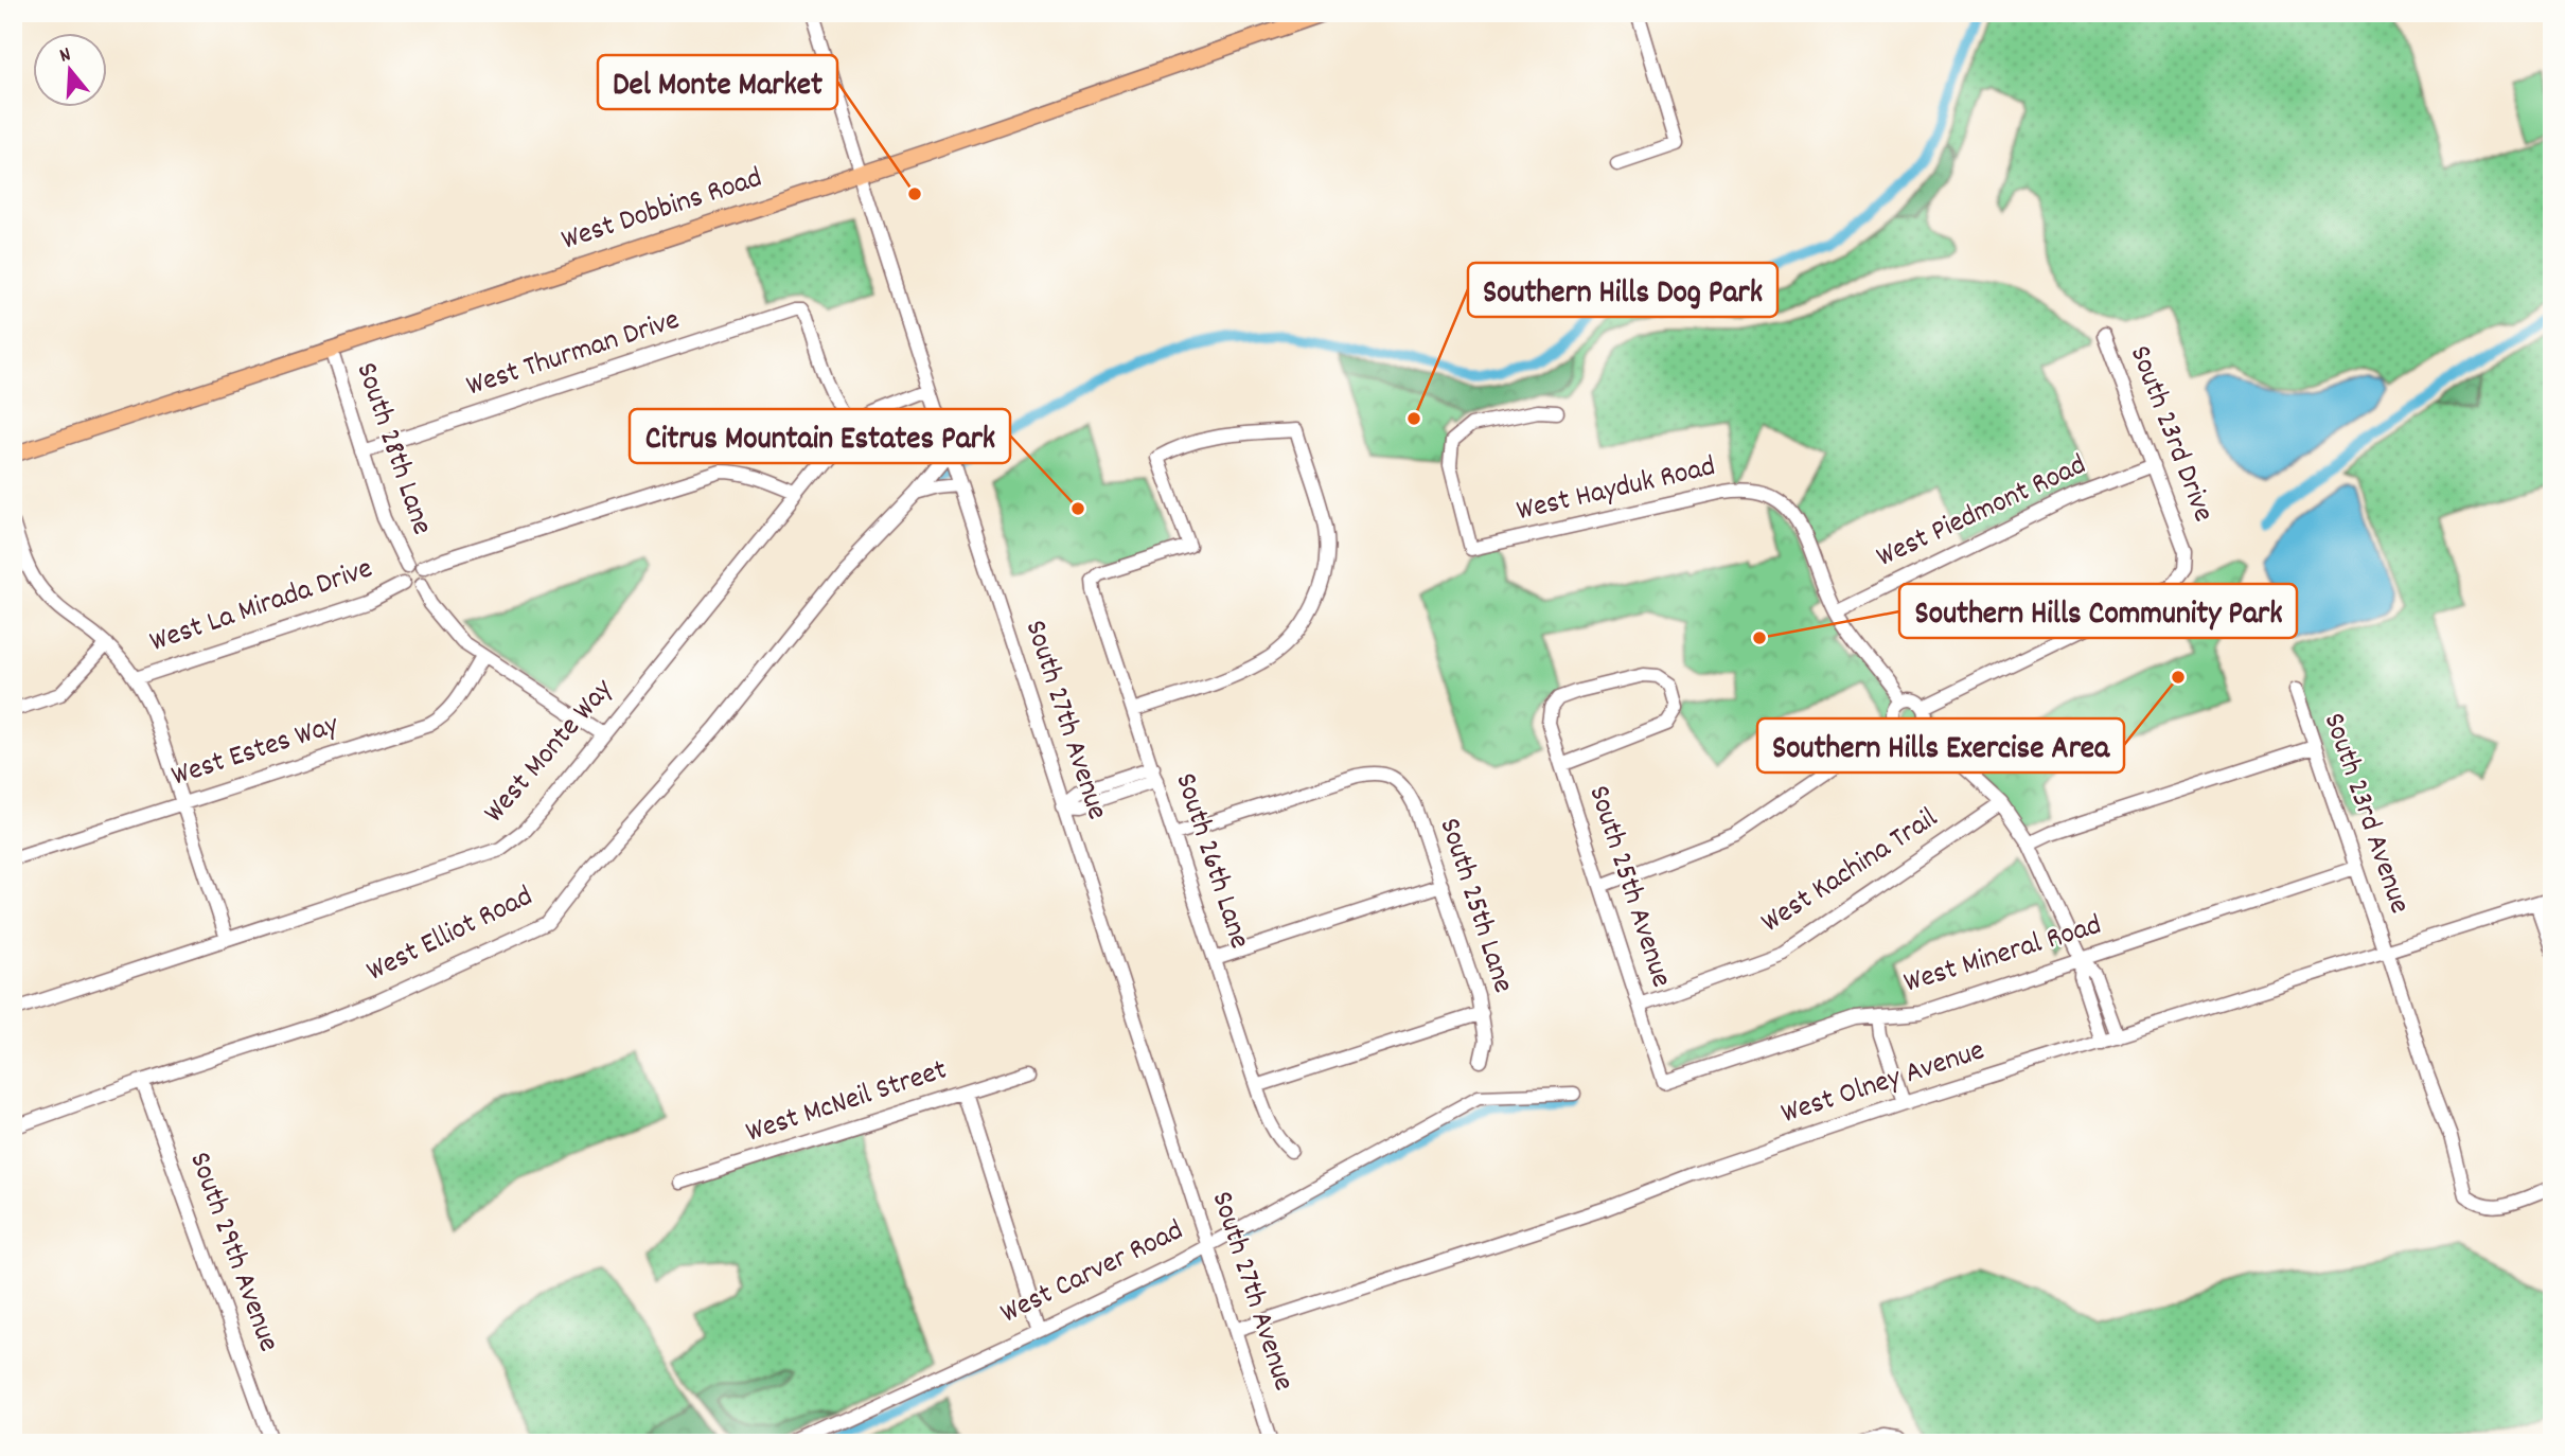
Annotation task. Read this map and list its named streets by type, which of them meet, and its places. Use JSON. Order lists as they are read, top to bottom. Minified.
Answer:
{"streets":{"main road":["West Dobbins Road"],"street":["West Thurman Drive","South 23rd Drive","South 28th Lane","West Hayduk Road","West Piedmont Road","West La Mirada Drive","South 27th Avenue","West Estes Way","West Monte Way","South 23rd Avenue","South 26th Lane","West Kachina Trail","South 25th Avenue","South 25th Lane","West Elliot Road","West Mineral Road","West Olney Avenue","West McNeil Street","South 29th Avenue","West Carver Road"]},"crossings":[["West Dobbins Road","South 28th Lane"],["West Dobbins Road","South 27th Avenue"],["West Thurman Drive","South 28th Lane"],["West Thurman Drive","West Monte Way"],["South 23rd Drive","West Piedmont Road"],["South 28th Lane","West La Mirada Drive"],["West Hayduk Road","West Piedmont Road"],["South 27th Avenue","West Monte Way"],["South 27th Avenue","West Elliot Road"],["South 27th Avenue","West Olney Avenue"],["South 27th Avenue","West Carver Road"],["South 23rd Avenue","West Mineral Road"],["South 23rd Avenue","West Olney Avenue"],["South 26th Lane","South 25th Lane"],["West Kachina Trail","South 25th Avenue"],["South 25th Avenue","West Mineral Road"],["West Elliot Road","South 29th Avenue"]],"places":["Del Monte Market","Southern Hills Dog Park","Citrus Mountain Estates Park","Southern Hills Community Park","Southern Hills Exercise Area"],"north":"top"}
